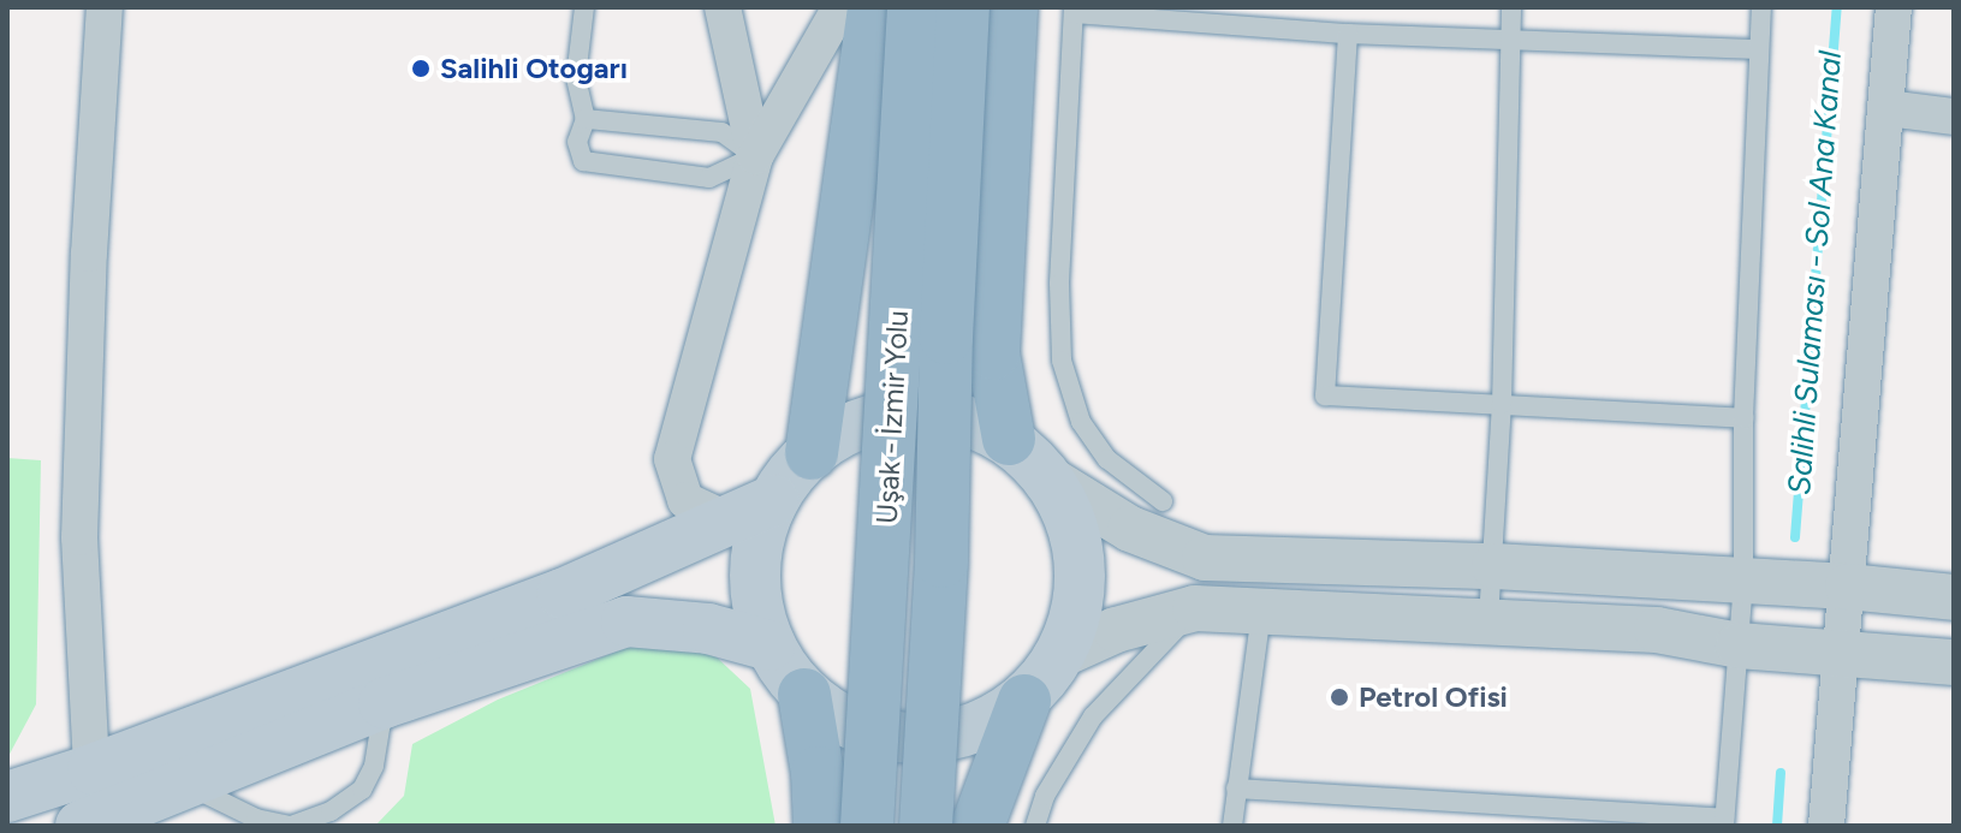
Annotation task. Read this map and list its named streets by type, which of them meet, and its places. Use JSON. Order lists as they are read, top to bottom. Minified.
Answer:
{"streets":{"highway":["Uşak - İzmir Yolu"]},"water":["Salihli Sulaması - Sol Ana Kanal"],"places":["Salihli Otogarı","Petrol Ofisi"]}
